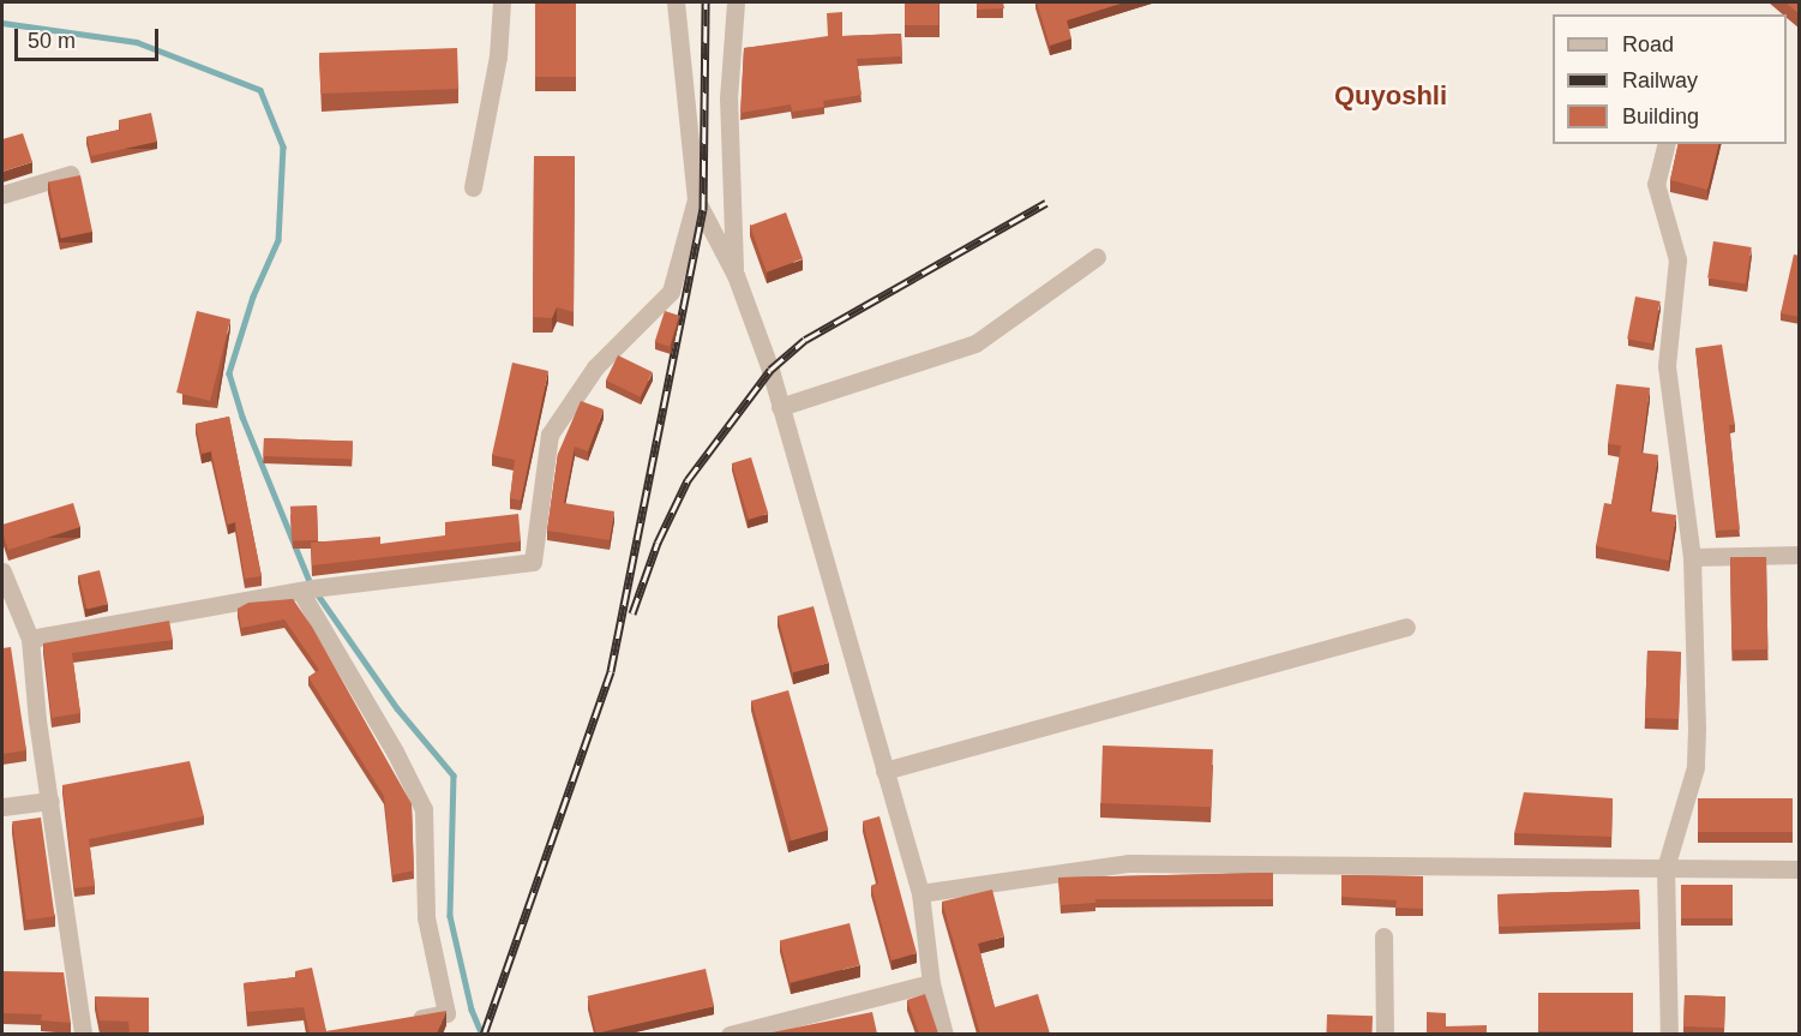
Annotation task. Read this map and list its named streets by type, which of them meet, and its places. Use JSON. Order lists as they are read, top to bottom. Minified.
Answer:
{"districts":["Quyoshli"],"legend":["Road","Railway","Building"],"scale_bar":"50 m"}
